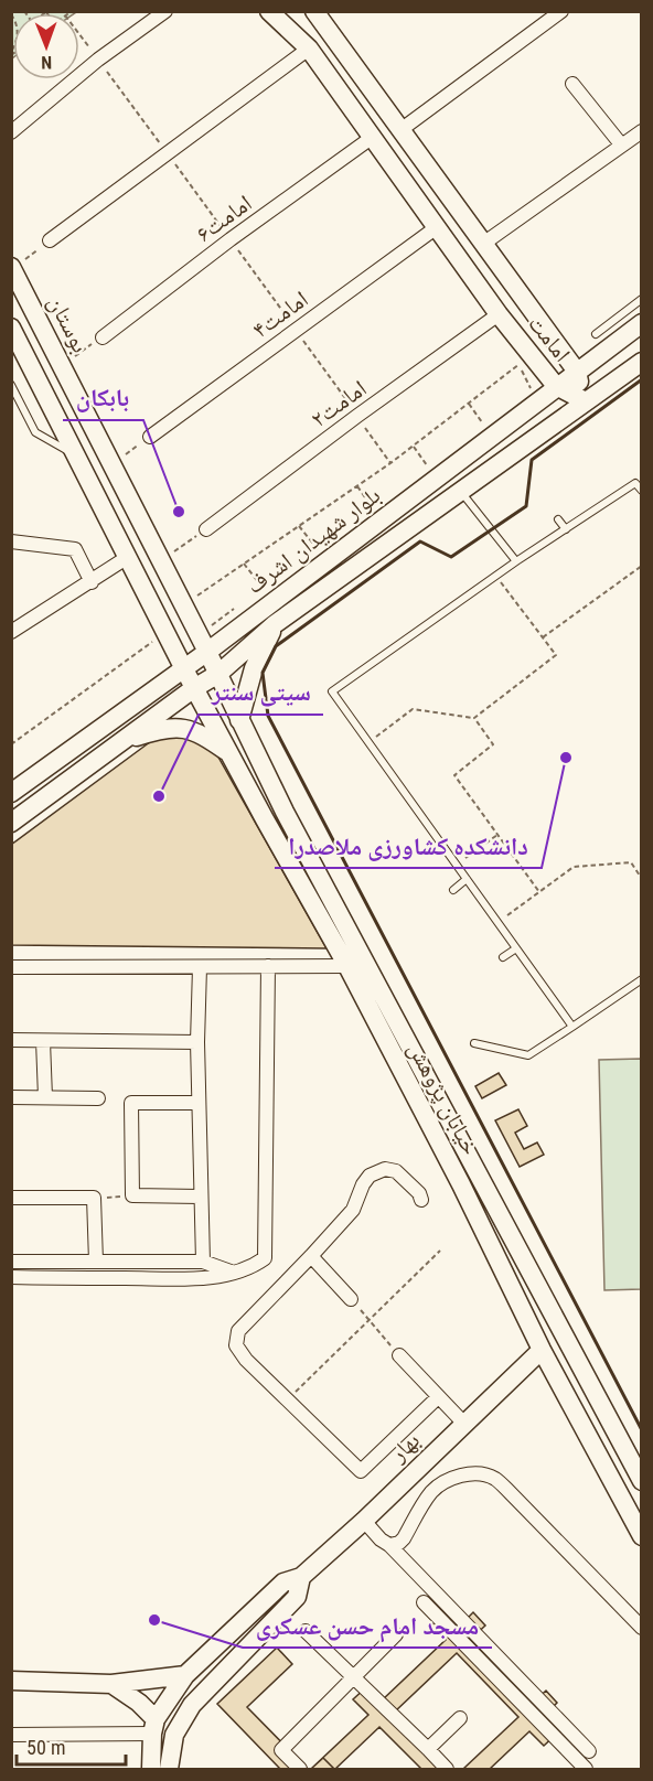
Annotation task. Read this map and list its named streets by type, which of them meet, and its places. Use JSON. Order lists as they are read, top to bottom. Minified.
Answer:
{"streets":{"main road":["بوستان","امامت","بلوار شهیدان اشرف","خیابان پژوهش","بهار"],"street":["امامت۶","امامت۴","امامت۲"]},"crossings":[["امامت۶","امامت"],["امامت۴","امامت"],["بوستان","بلوار شهیدان اشرف"],["بوستان","خیابان پژوهش"],["امامت","امامت۲"],["امامت","بلوار شهیدان اشرف"],["بلوار شهیدان اشرف","خیابان پژوهش"],["خیابان پژوهش","بهار"]],"places":["بابکان","دانشکده کشاورزی ملاصدرا","سیتی سنتر","مسجد امام حسن عسکری"],"scale_bar":"50 m","north":"bottom"}
